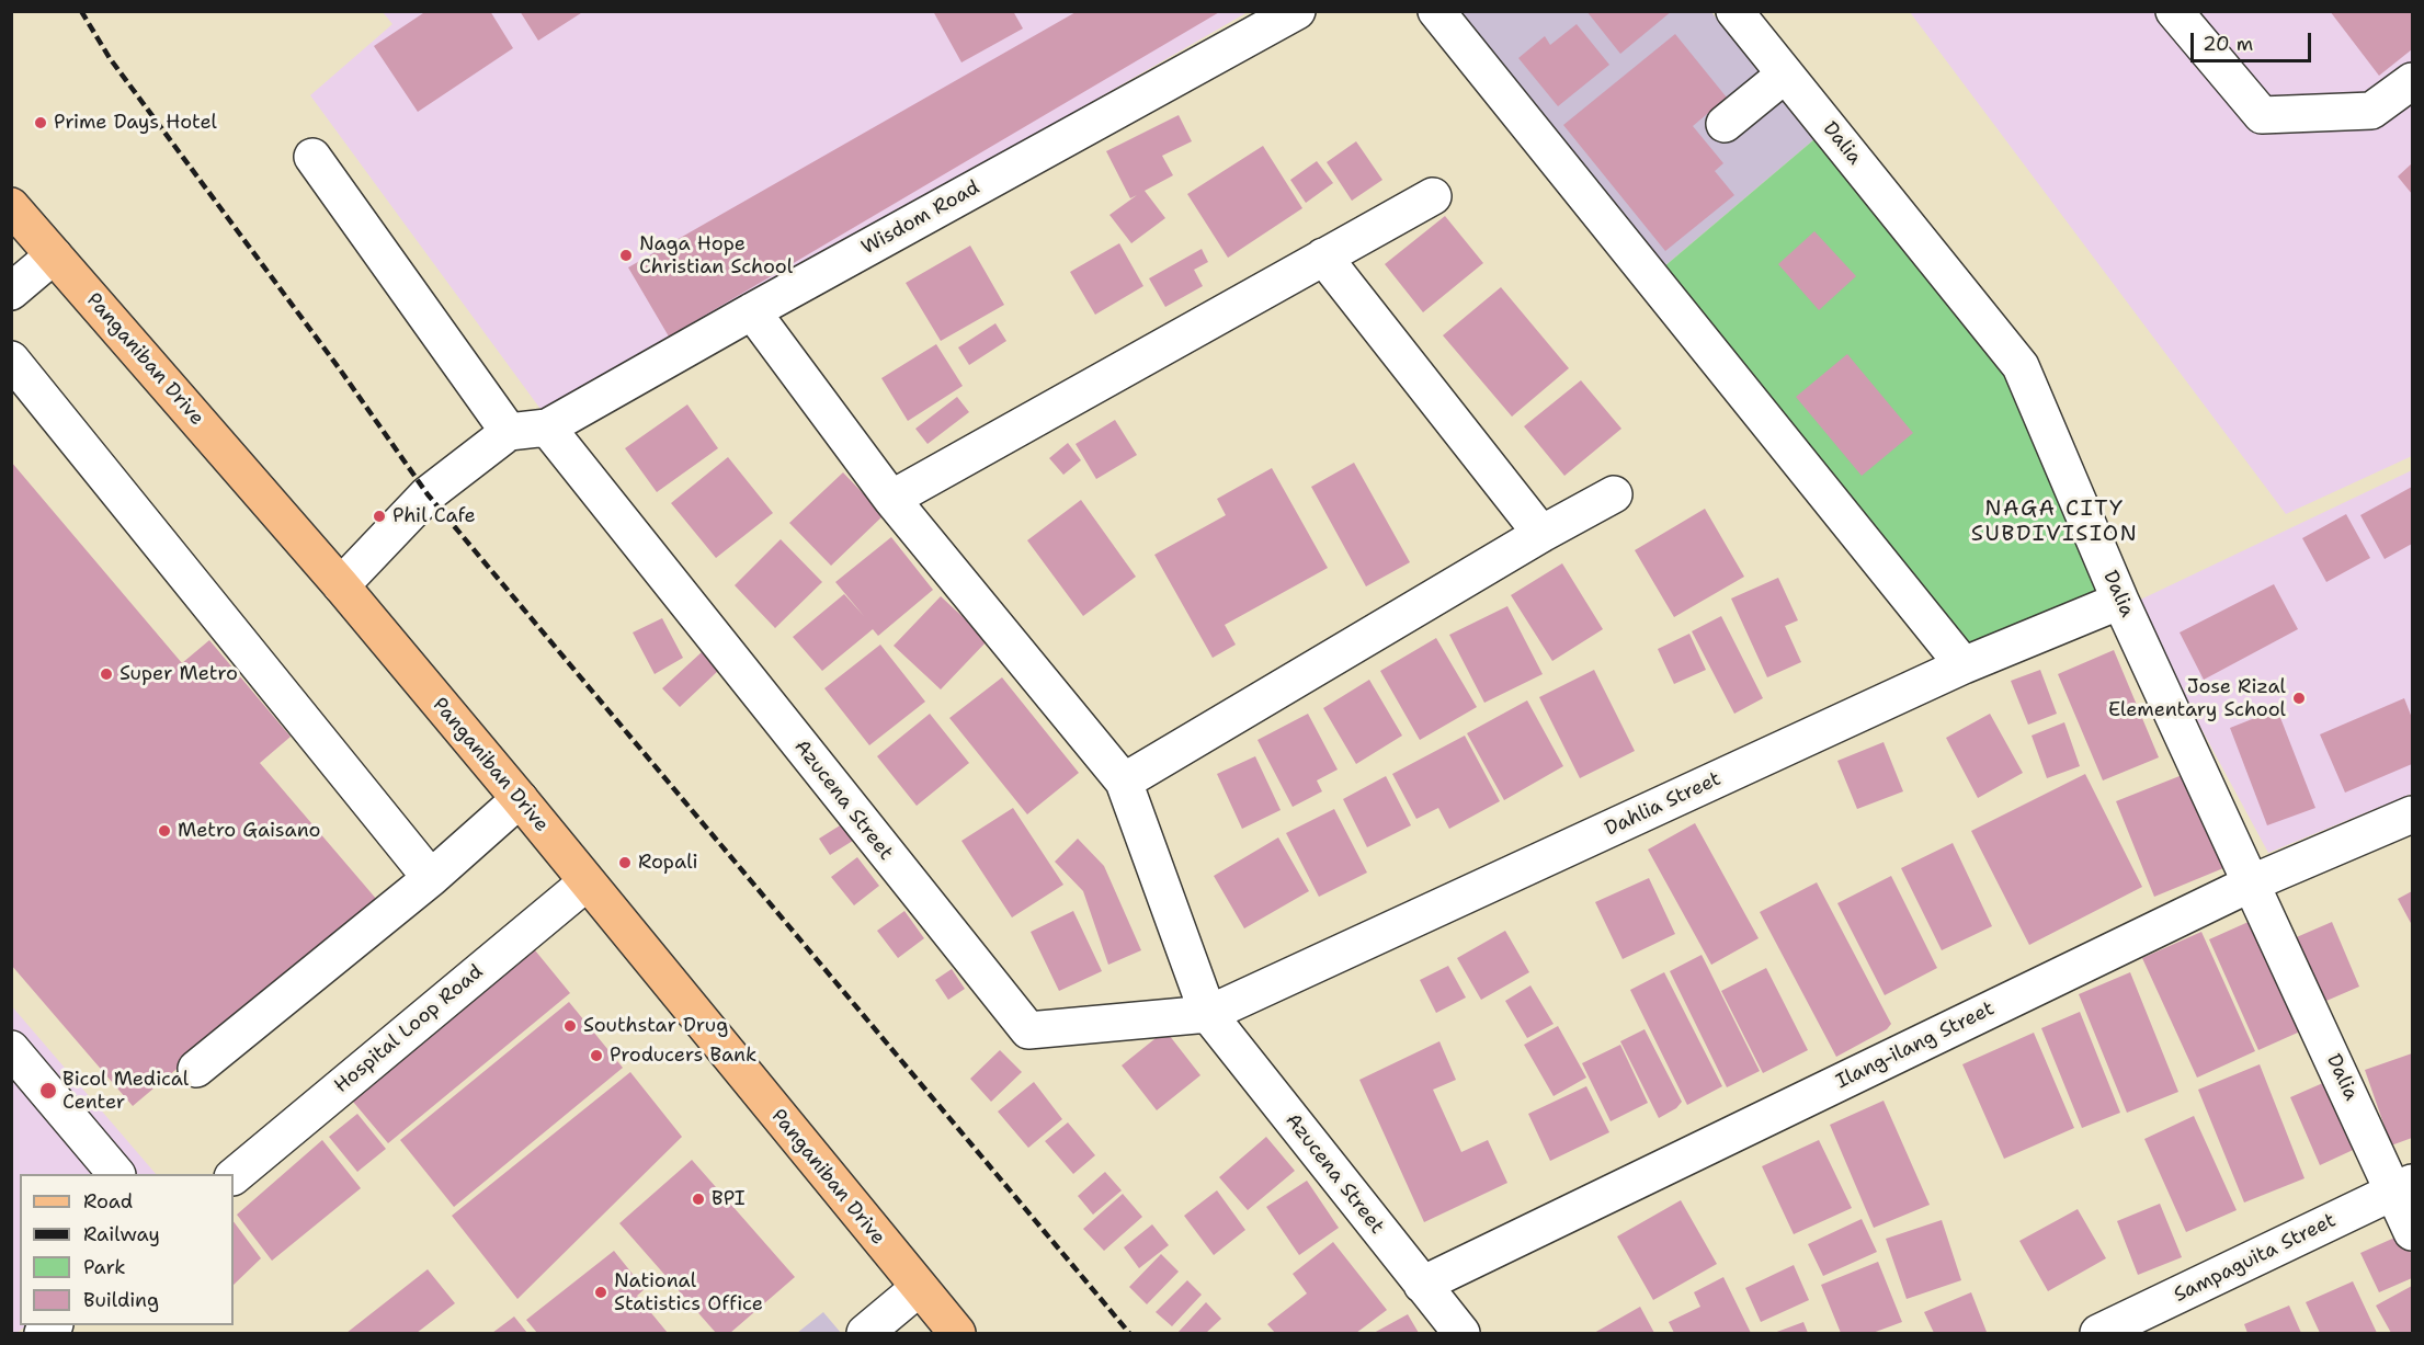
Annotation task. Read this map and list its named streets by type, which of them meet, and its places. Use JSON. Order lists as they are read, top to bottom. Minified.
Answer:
{"streets":{"main road":["Panganiban Drive"],"street":["Dalia","Wisdom Road","Azucena Street","Dahlia Street","Hospital Loop Road","Ilang-ilang Street","Sampaguita Street"]},"crossings":[["Dalia","Dahlia Street"],["Dalia","Ilang-ilang Street"],["Dalia","Sampaguita Street"],["Wisdom Road","Azucena Street"],["Panganiban Drive","Hospital Loop Road"],["Azucena Street","Dahlia Street"],["Azucena Street","Ilang-ilang Street"]],"districts":["NAGA CITY SUBDIVISION"],"places":["Prime Days Hotel","Naga Hope Christian School","Phil Cafe","Super Metro","Jose Rizal Elementary School","Metro Gaisano","Ropali","Southstar Drug","Producers Bank","Bicol Medical Center","BPI","National Statistics Office"],"legend":["Road","Railway","Park","Building"],"scale_bar":"20 m"}
